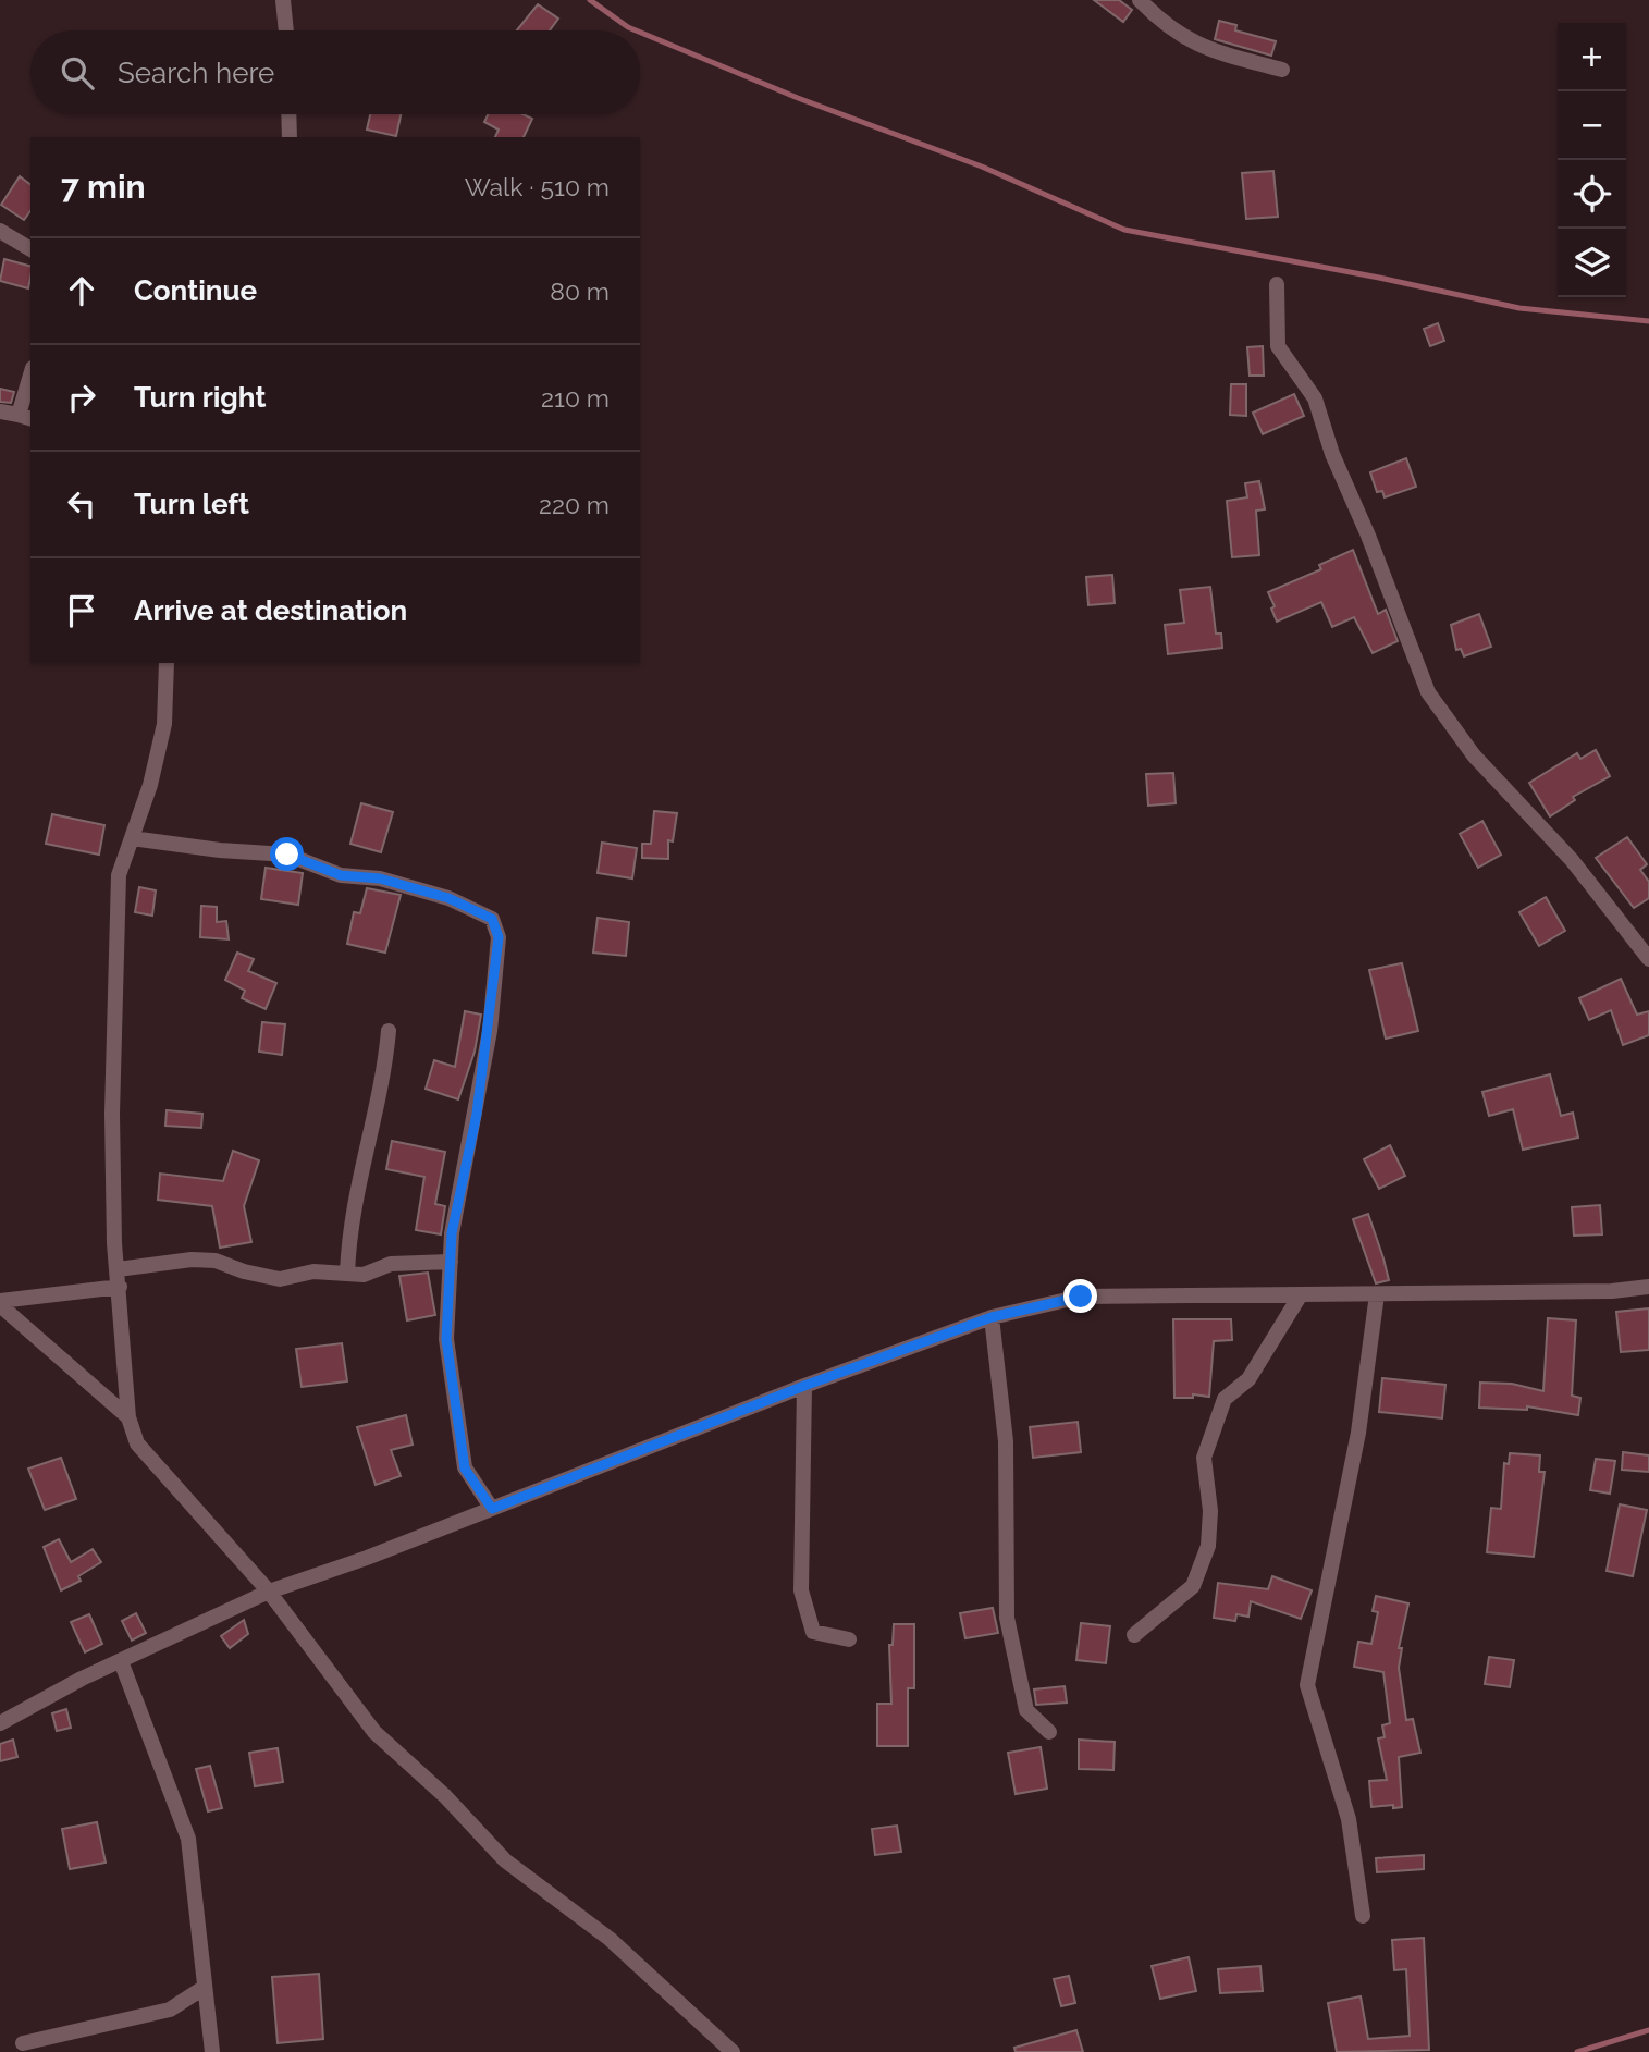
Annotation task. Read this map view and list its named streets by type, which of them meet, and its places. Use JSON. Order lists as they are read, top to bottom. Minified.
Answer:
{"page":{"map_buttons":["+","−"],"search":"Search here","heading":["7 min","Walk · 510 m"],"list":[["Continue","80 m"],["Turn right","210 m"],["Turn left","220 m"],"Arrive at destination"]}}
